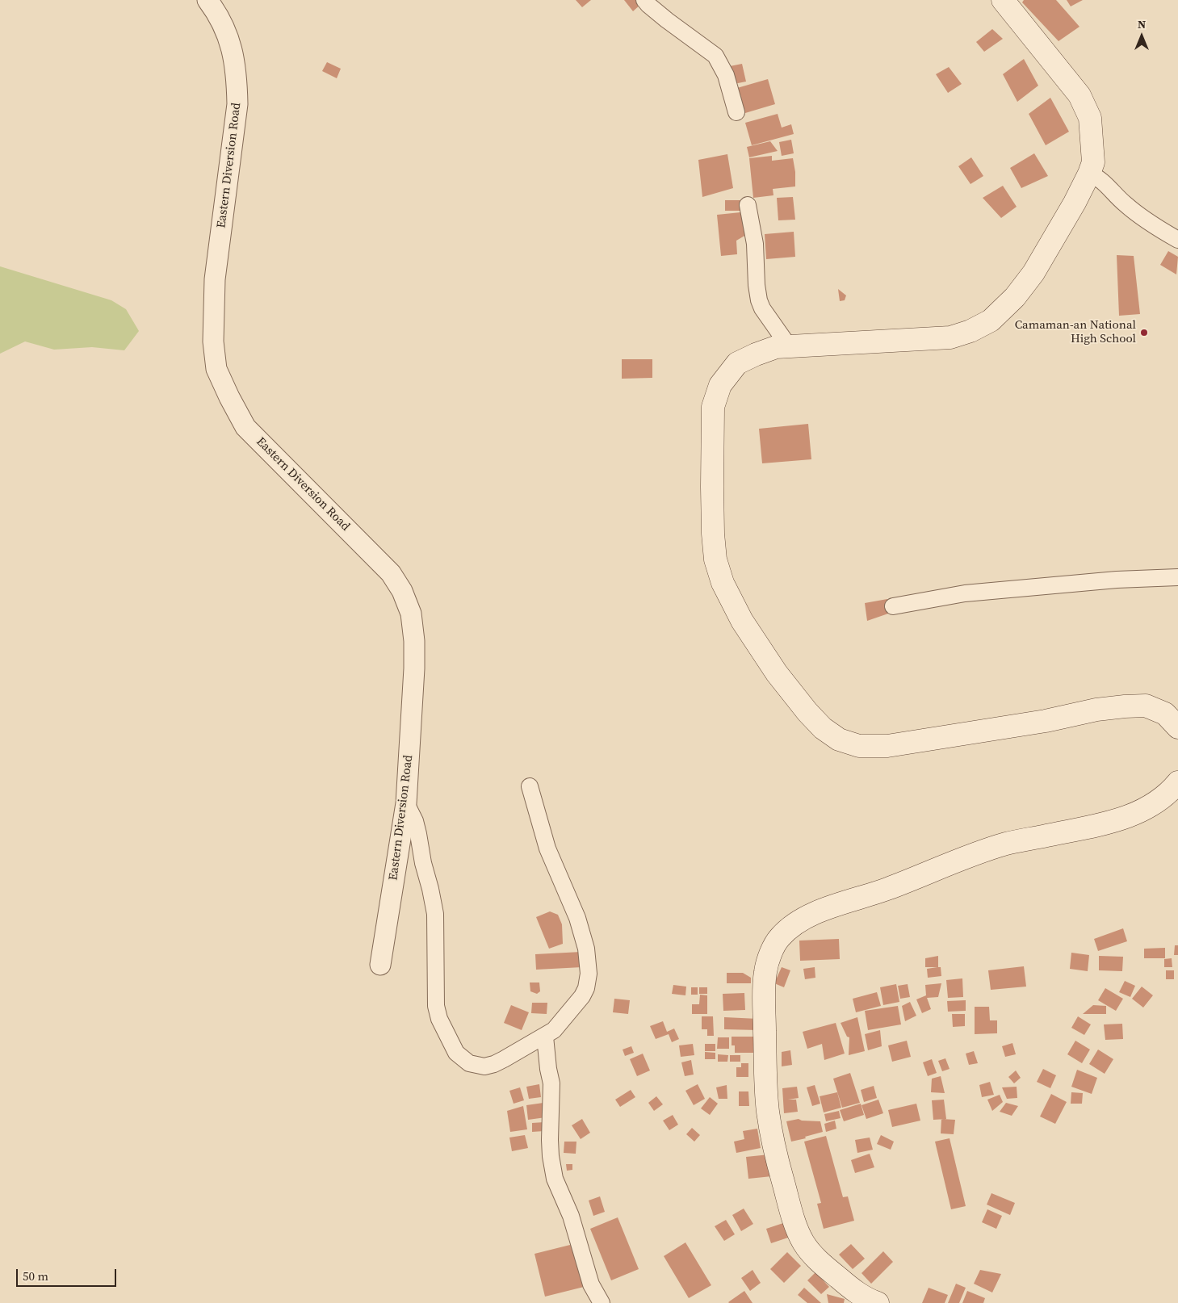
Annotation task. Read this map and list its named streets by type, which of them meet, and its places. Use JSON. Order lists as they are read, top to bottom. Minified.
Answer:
{"streets":{"street":["Eastern Diversion Road"]},"places":["Camaman-an National High School"],"scale_bar":"50 m","north":"top"}
